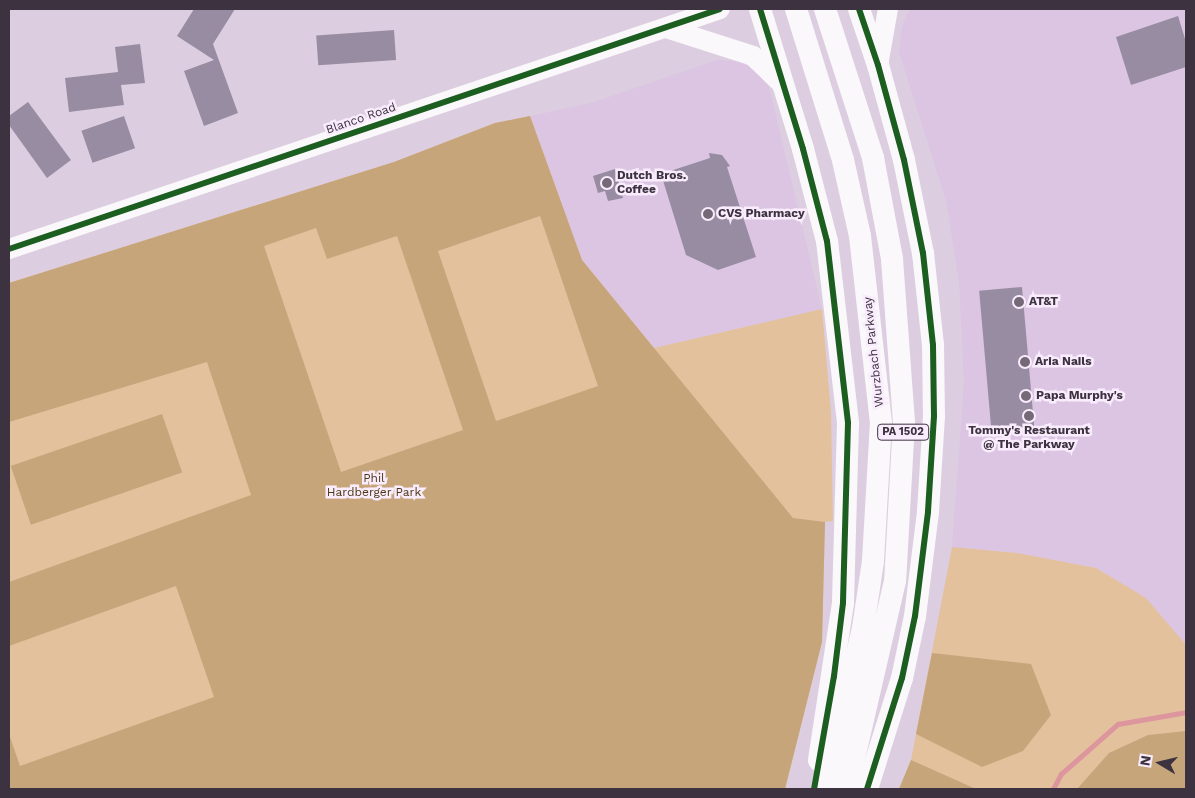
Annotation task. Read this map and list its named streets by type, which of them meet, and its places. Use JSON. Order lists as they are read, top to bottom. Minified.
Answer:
{"streets":{"highway":["Wurzbach Parkway","PA 1502"],"main road":["Blanco Road"]},"parks":["Phil Hardberger Park"],"places":["Dutch Bros. Coffee","CVS Pharmacy","AT&T","Aria Nails","Papa Murphy's","Tommy's Restaurant @ The Parkway"],"north":"left"}
